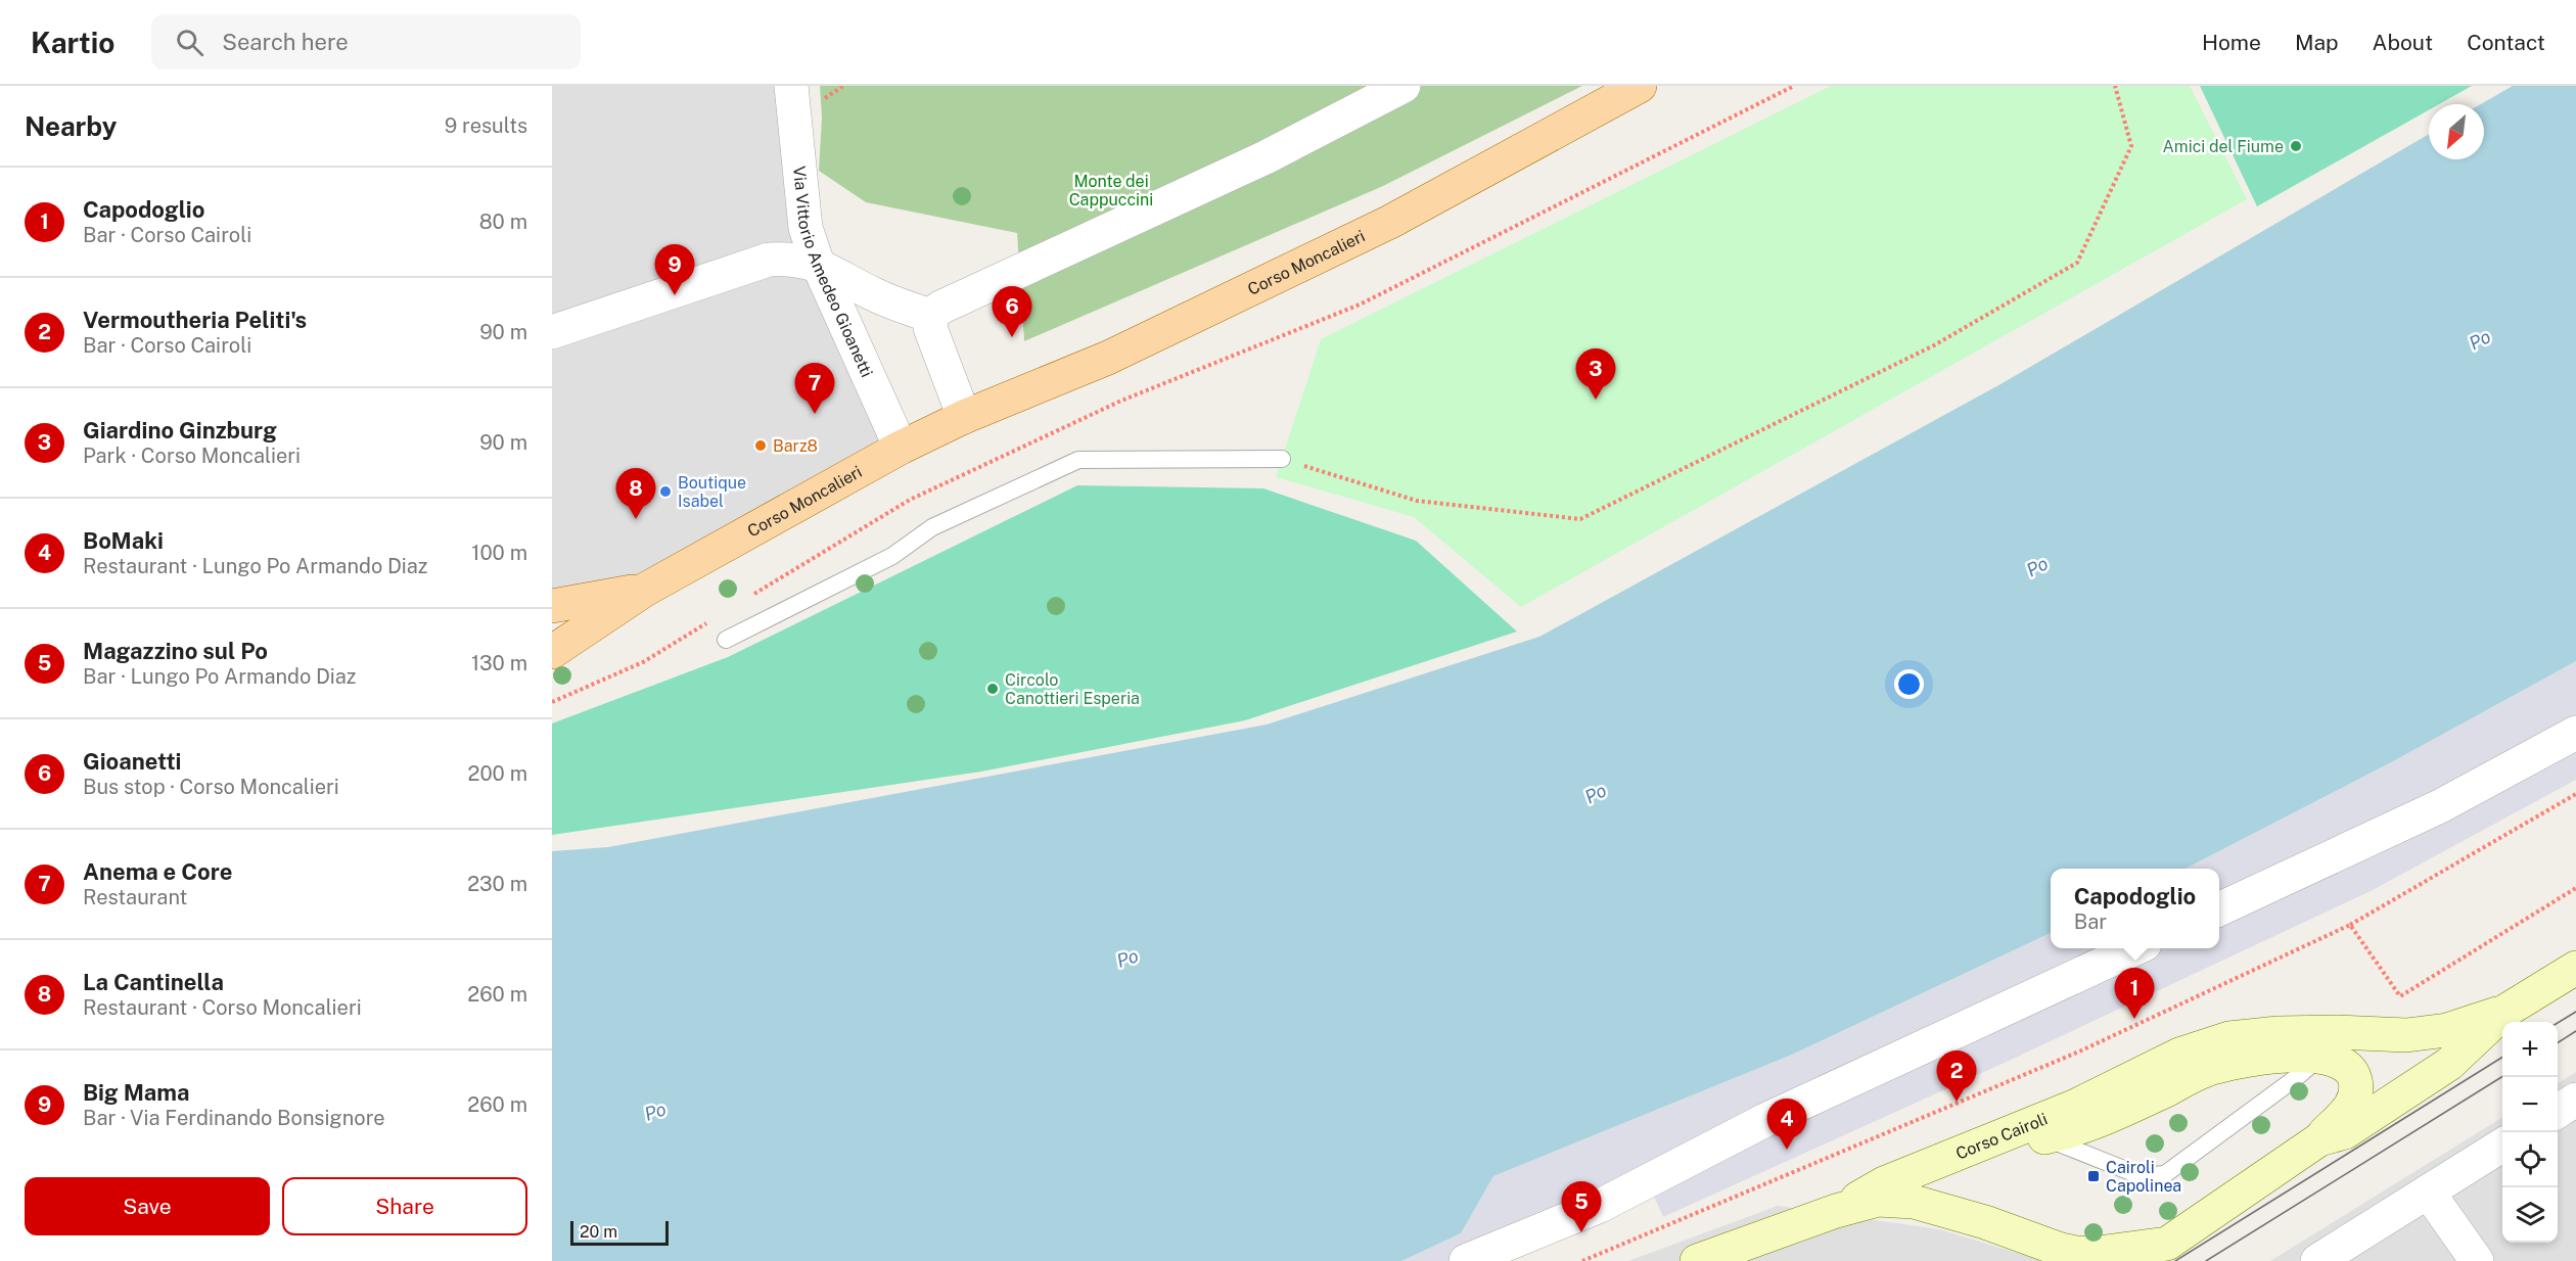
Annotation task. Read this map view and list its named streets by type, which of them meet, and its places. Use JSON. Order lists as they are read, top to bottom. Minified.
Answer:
{"streets":{"main road":["Corso Moncalieri","Corso Cairoli"],"street":["Via Vittorio Amedeo Gioanetti"]},"crossings":[["Corso Moncalieri","Via Vittorio Amedeo Gioanetti"]],"water":["Po"],"parks":["Monte dei Cappuccini"],"places":{"other":["Amici del Fiume","Barz8","Boutique Isabel","Circolo Canottieri Esperia"],"transit":["Cairoli Capolinea"]},"scale_bar":"20 m","north":"bottom left","page":{"header":"Kartio","search":"Search here","nav":["Home","Map","About","Contact"],"heading":["Nearby","9 results"],"list":[{"mark":"1","name":"Capodoglio","note":"Bar · Corso Cairoli","value":"80 m"},{"mark":"2","name":"Vermoutheria Peliti's","note":"Bar · Corso Cairoli","value":"90 m"},{"mark":"3","name":"Giardino Ginzburg","note":"Park · Corso Moncalieri","value":"90 m"},{"mark":"4","name":"BoMaki","note":"Restaurant · Lungo Po Armando Diaz","value":"100 m"},{"mark":"5","name":"Magazzino sul Po","note":"Bar · Lungo Po Armando Diaz","value":"130 m"},{"mark":"6","name":"Gioanetti","note":"Bus stop · Corso Moncalieri","value":"200 m"},{"mark":"7","name":"Anema e Core","note":"Restaurant","value":"230 m"},{"mark":"8","name":"La Cantinella","note":"Restaurant · Corso Moncalieri","value":"260 m"},{"mark":"9","name":"Big Mama","note":"Bar · Via Ferdinando Bonsignore","value":"260 m"}],"pins":["9","6","3","7","8","1","2","4","5"],"popup":["Capodoglio","Bar"],"map_buttons":["+","−"],"buttons":["Save","Share"],"scale":"20 m"}}
